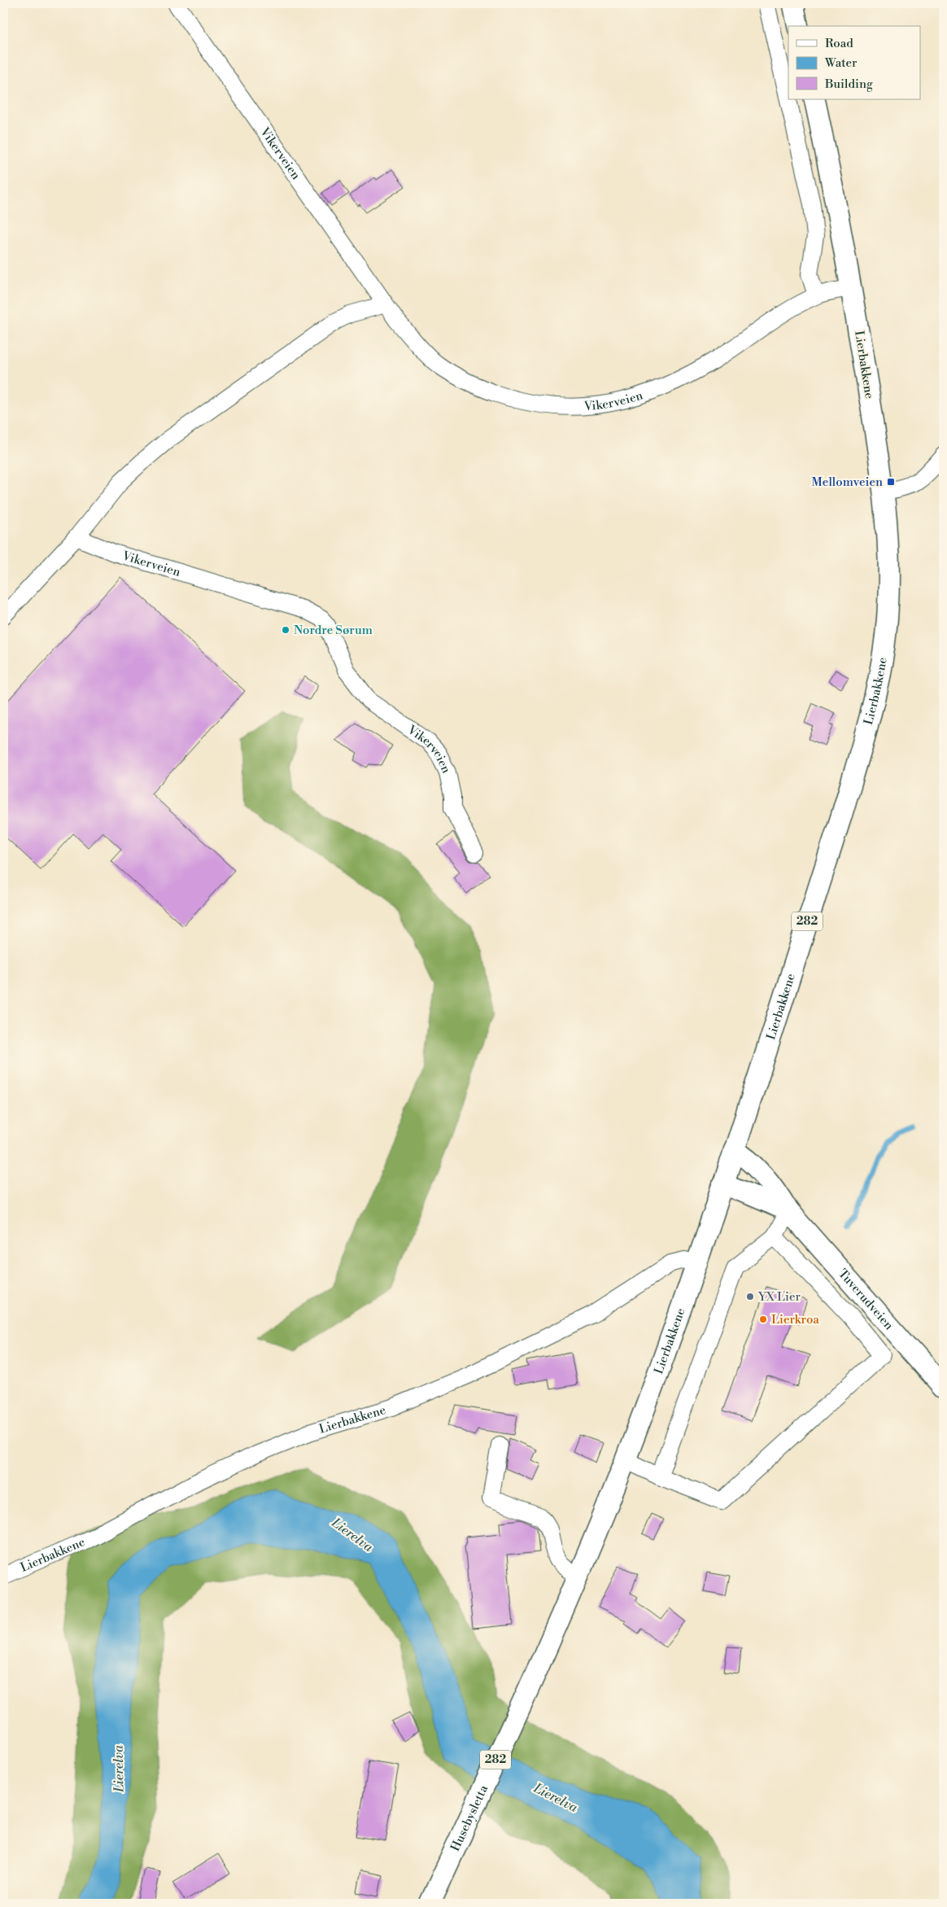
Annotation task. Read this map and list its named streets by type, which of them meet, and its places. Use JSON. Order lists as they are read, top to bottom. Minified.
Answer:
{"streets":{"main road":["Lierbakkene","282","Tuverudveien","Husebysletta"],"street":["Vikerveien"]},"crossings":[["Vikerveien","Lierbakkene"],["Lierbakkene","Tuverudveien"],["Lierbakkene","Husebysletta"]],"water":["Lierelva"],"places":{"transit":["Mellomveien"],"other":["Nordre Sørum","YX Lier","Lierkroa"]},"legend":["Road","Water","Building"]}
